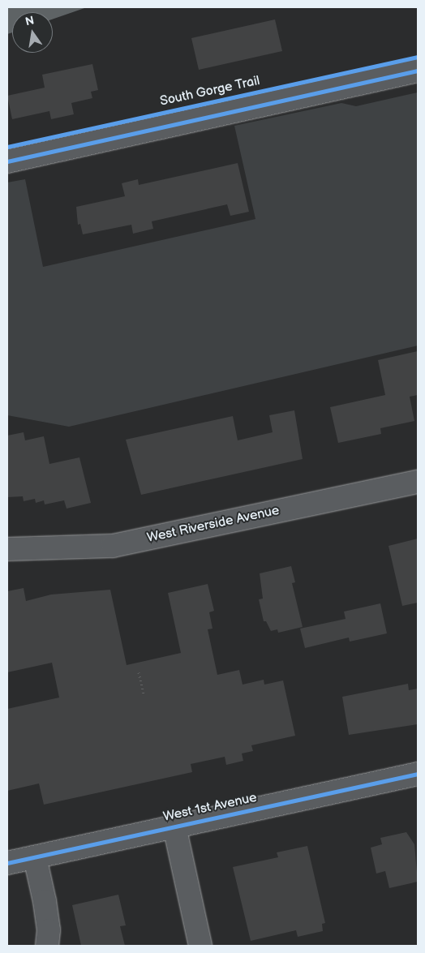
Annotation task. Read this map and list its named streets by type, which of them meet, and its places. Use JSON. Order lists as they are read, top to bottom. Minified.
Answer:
{"streets":{"street":["West Riverside Avenue","West 1st Avenue"],"cycle path":["South Gorge Trail"]},"north":"top"}
